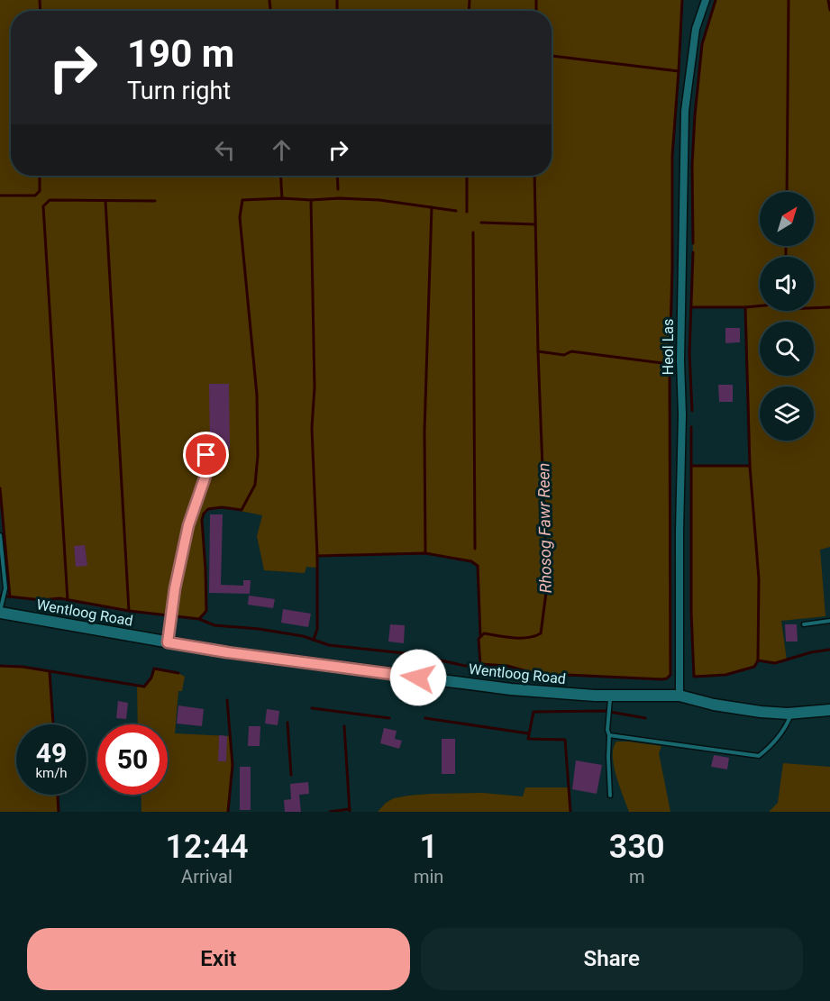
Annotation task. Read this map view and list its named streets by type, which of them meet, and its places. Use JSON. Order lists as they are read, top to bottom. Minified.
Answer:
{"streets":{"main road":["Wentloog Road"],"street":["Heol Las"]},"crossings":[["Heol Las","Wentloog Road"]],"water":["Rhosog Fawr Reen"],"north":"top right","page":{"turn":["190 m","Turn right"],"speed":"49 km/h","limit":"50","eta":["12:44","Arrival","1","min","330","m"],"buttons":["Exit","Share"]}}
